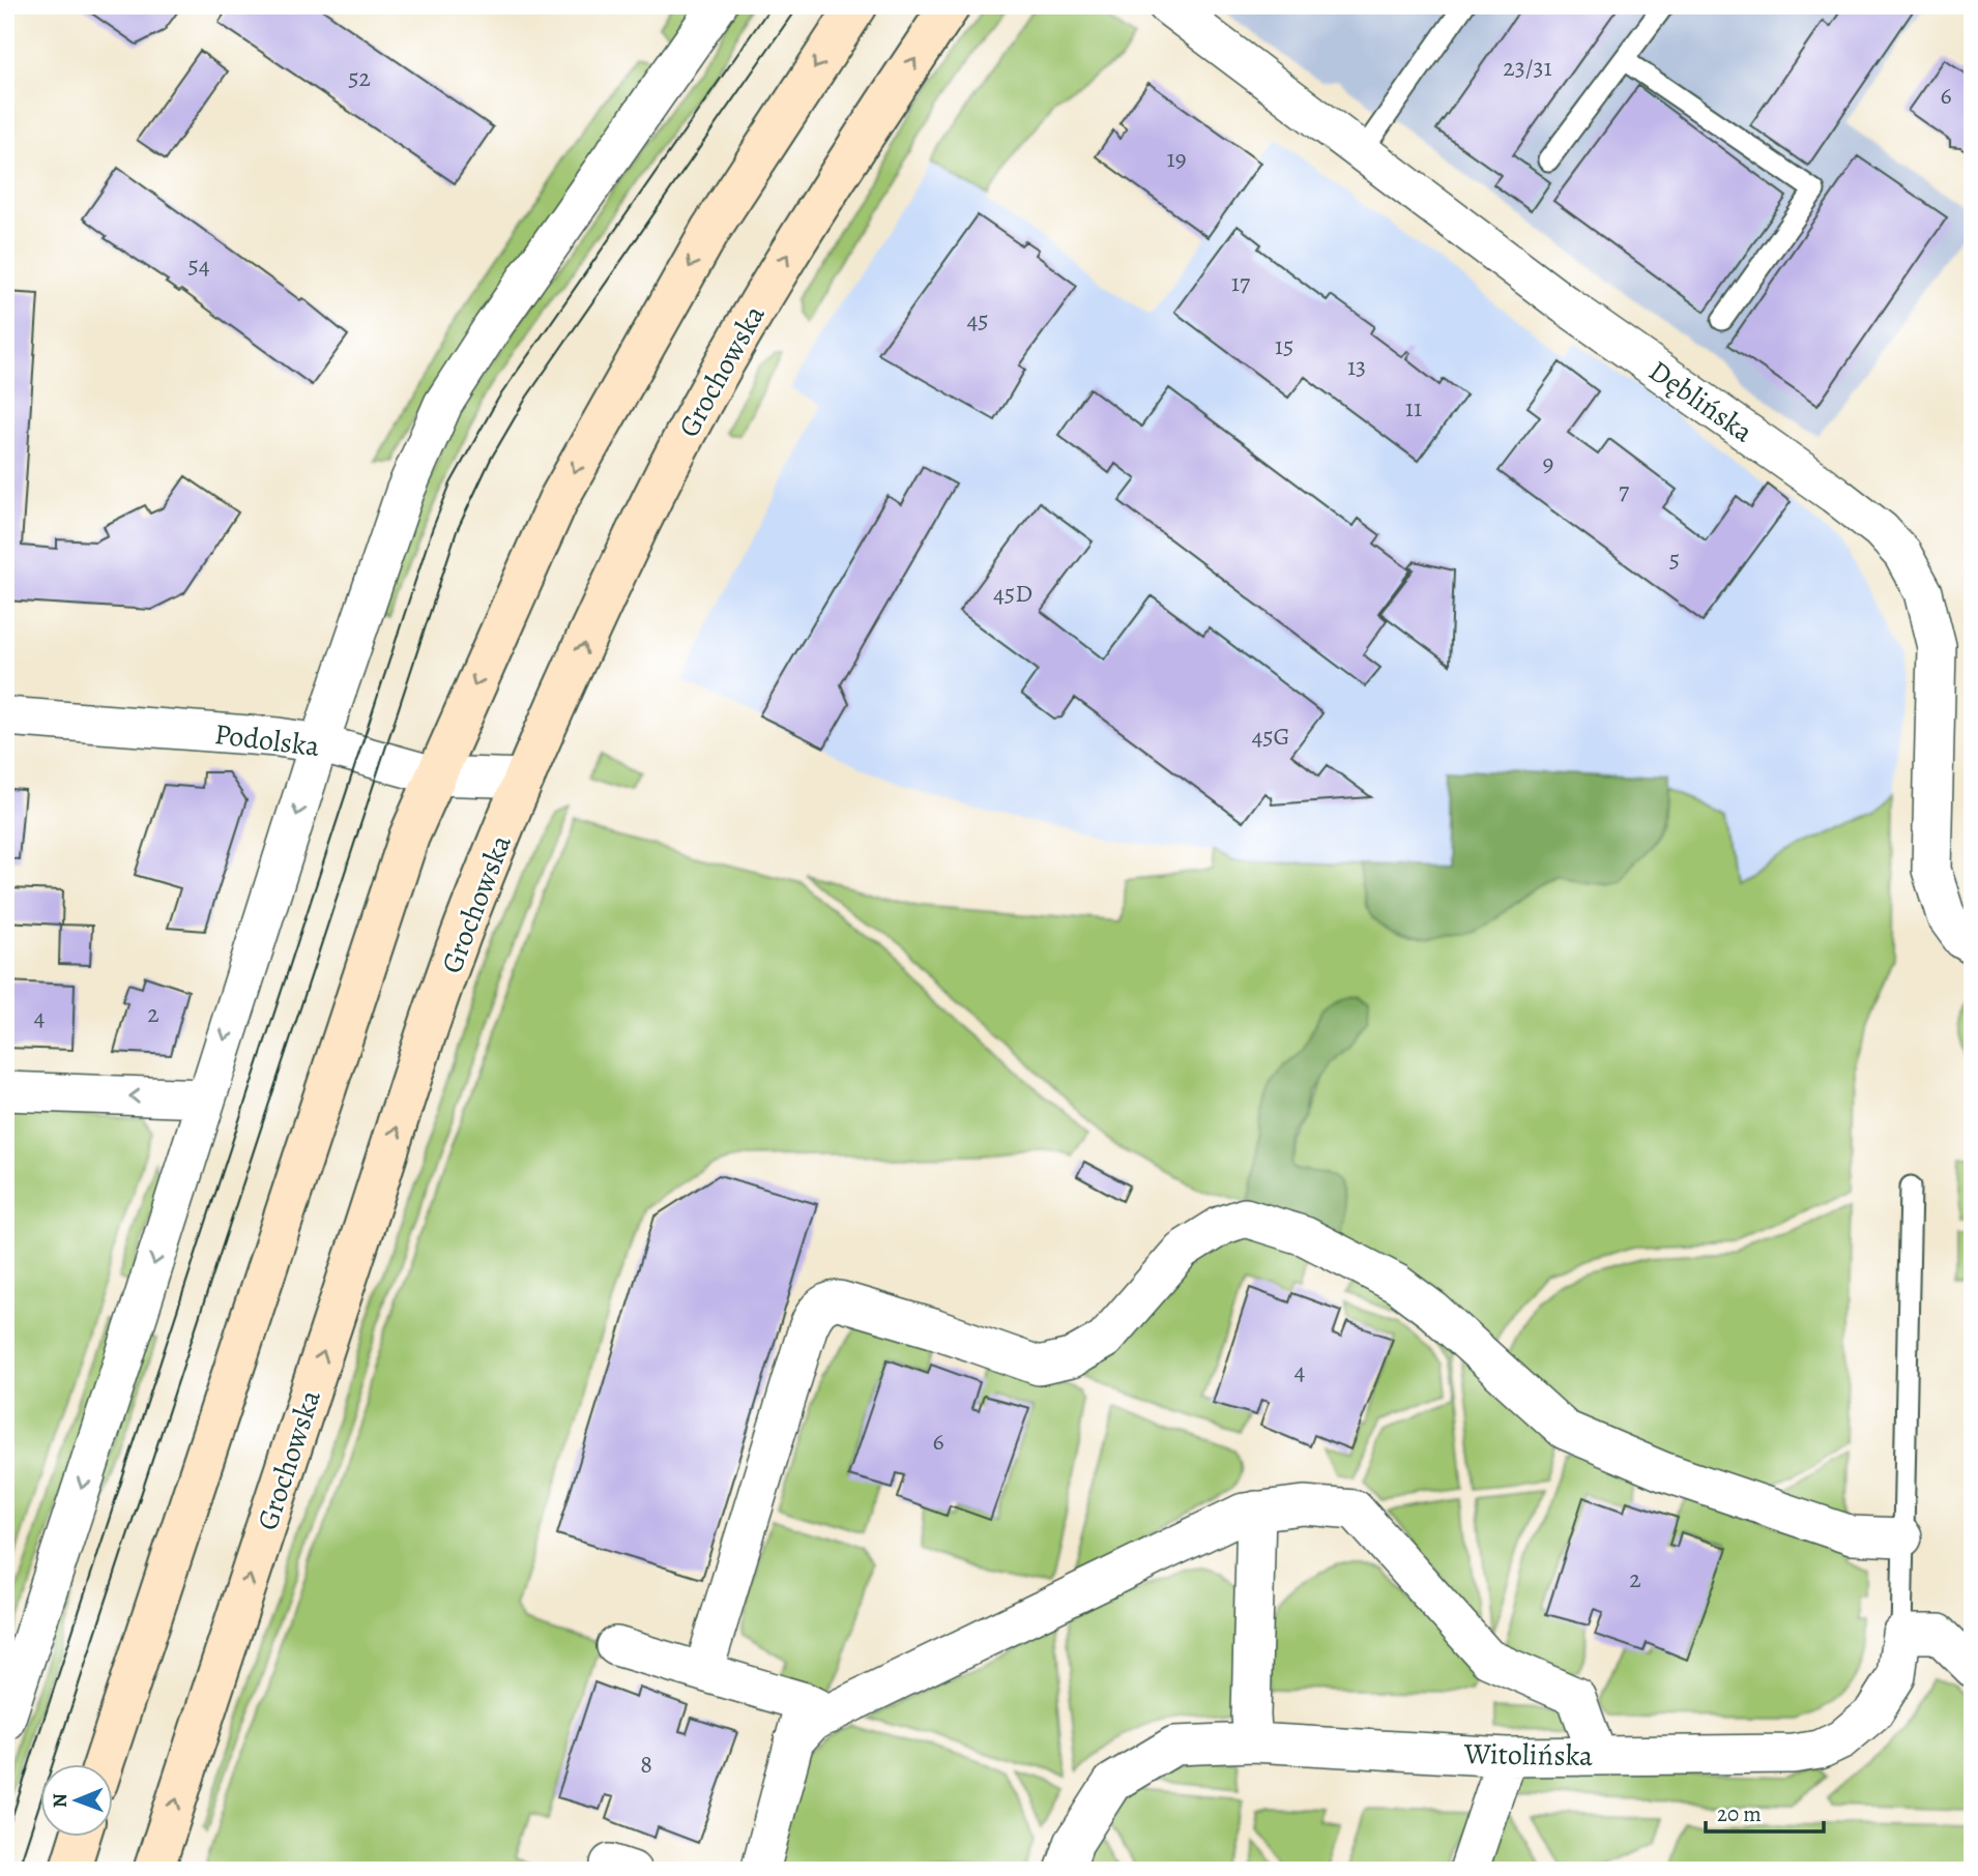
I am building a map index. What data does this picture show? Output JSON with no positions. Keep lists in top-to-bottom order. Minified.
{"streets":{"main road":["Grochowska"],"street":["Dęblińska","Podolska","Witolińska"]},"crossings":[["Grochowska","Podolska"]],"house_numbers":["23/31","52","6","19","54","17","45","15","13","11","9","7","5","45D","45G","2","4","4","6","2","8"],"scale_bar":"20 m","north":"left"}
